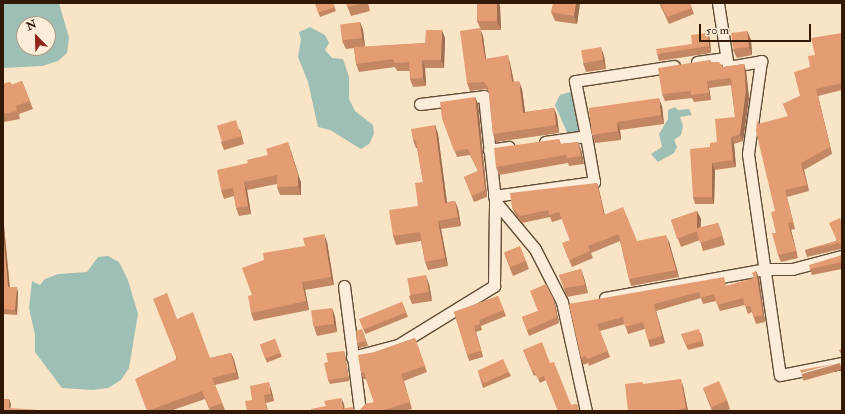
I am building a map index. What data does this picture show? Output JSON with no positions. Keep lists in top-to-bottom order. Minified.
{"scale_bar":"50 m","north":"top left"}
